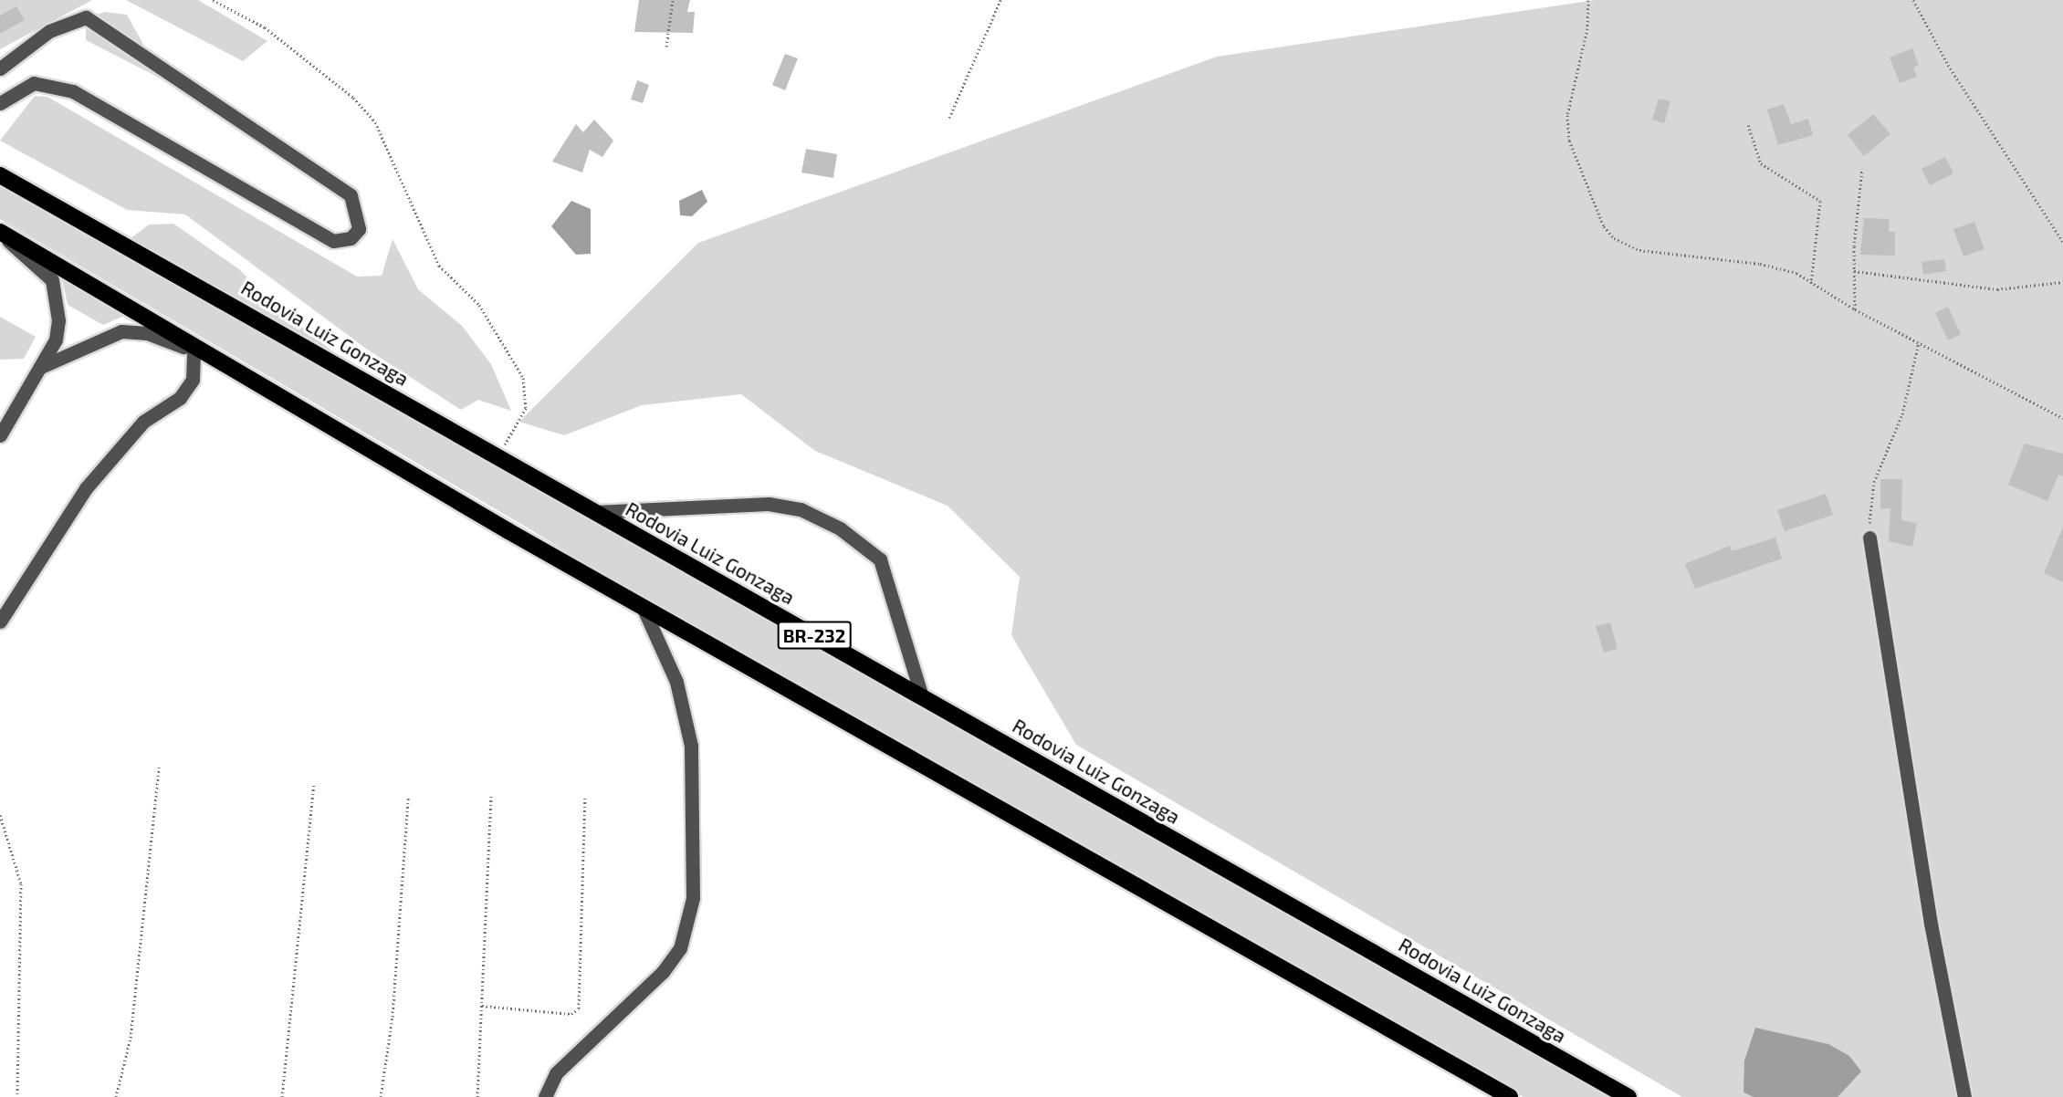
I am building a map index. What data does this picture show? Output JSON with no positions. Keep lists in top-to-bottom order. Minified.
{"streets":{"highway":["Rodovia Luiz Gonzaga","BR-232"]}}
